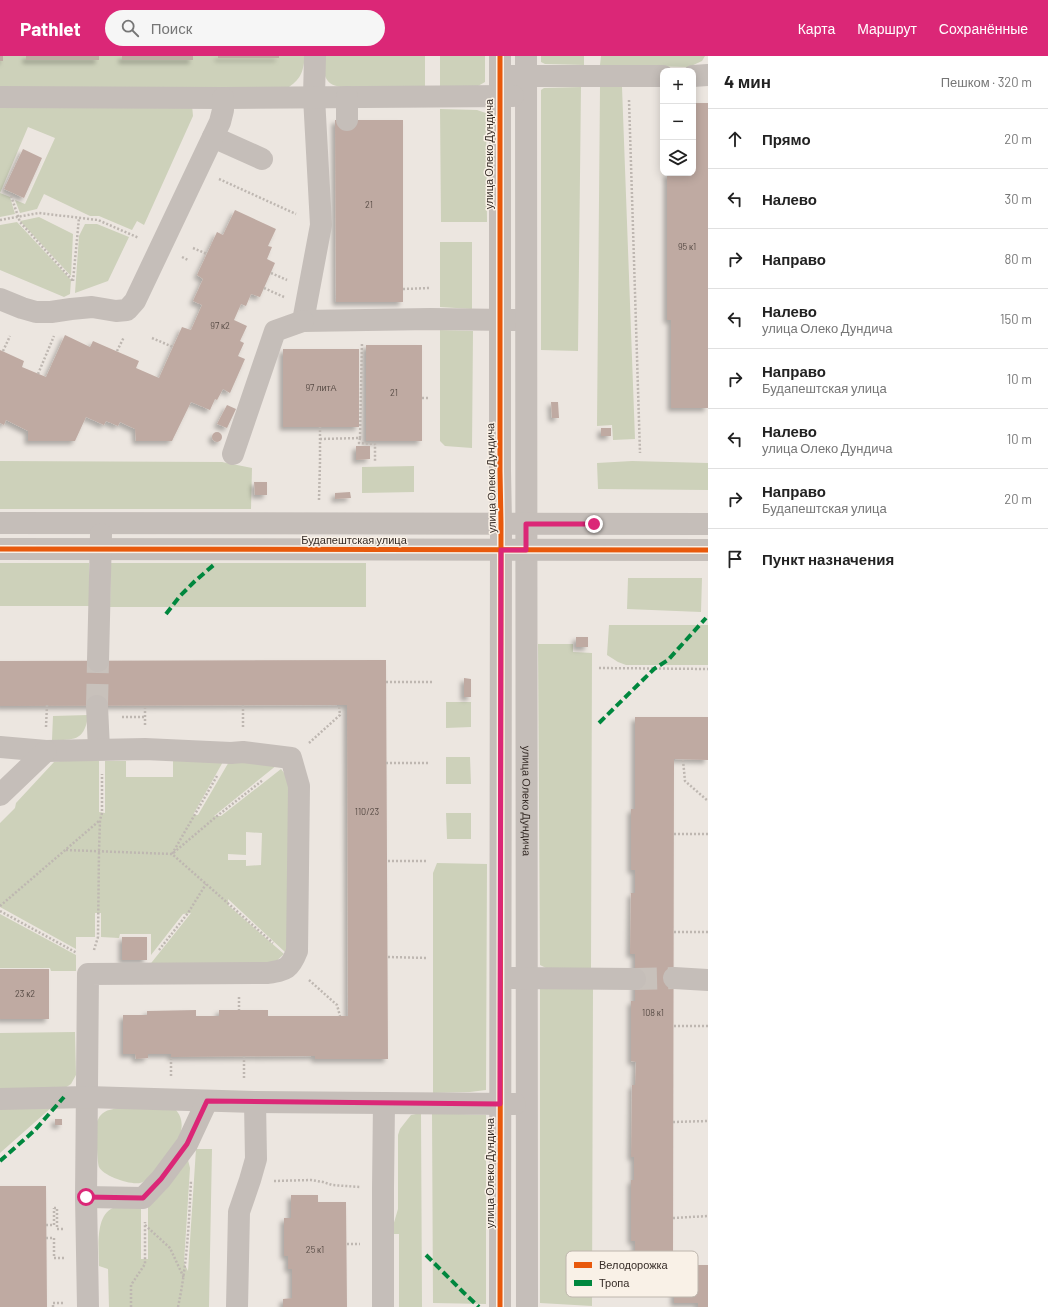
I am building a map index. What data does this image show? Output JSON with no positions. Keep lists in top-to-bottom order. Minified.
{"streets":{"street":["улица Олеко Дундича","Будапештская улица"]},"crossings":[["улица Олеко Дундича","Будапештская улица"]],"house_numbers":["21","95 к1","97 к2","97 литА","21","110/23","23 к2","108 к1","25 к1"],"legend":["Велодорожка","Тропа"],"page":{"header":"Pathlet","search":"Поиск","nav":["Карта","Маршрут","Сохранённые"],"heading":["4 мин","Пешком · 320 m"],"map_buttons":["+","−"],"list":[["Прямо","20 m"],["Налево","30 m"],["Направо","80 m"],["Налево","улица Олеко Дундича","150 m"],["Направо","Будапештская улица","10 m"],["Налево","улица Олеко Дундича","10 m"],["Направо","Будапештская улица","20 m"],"Пункт назначения"]}}
